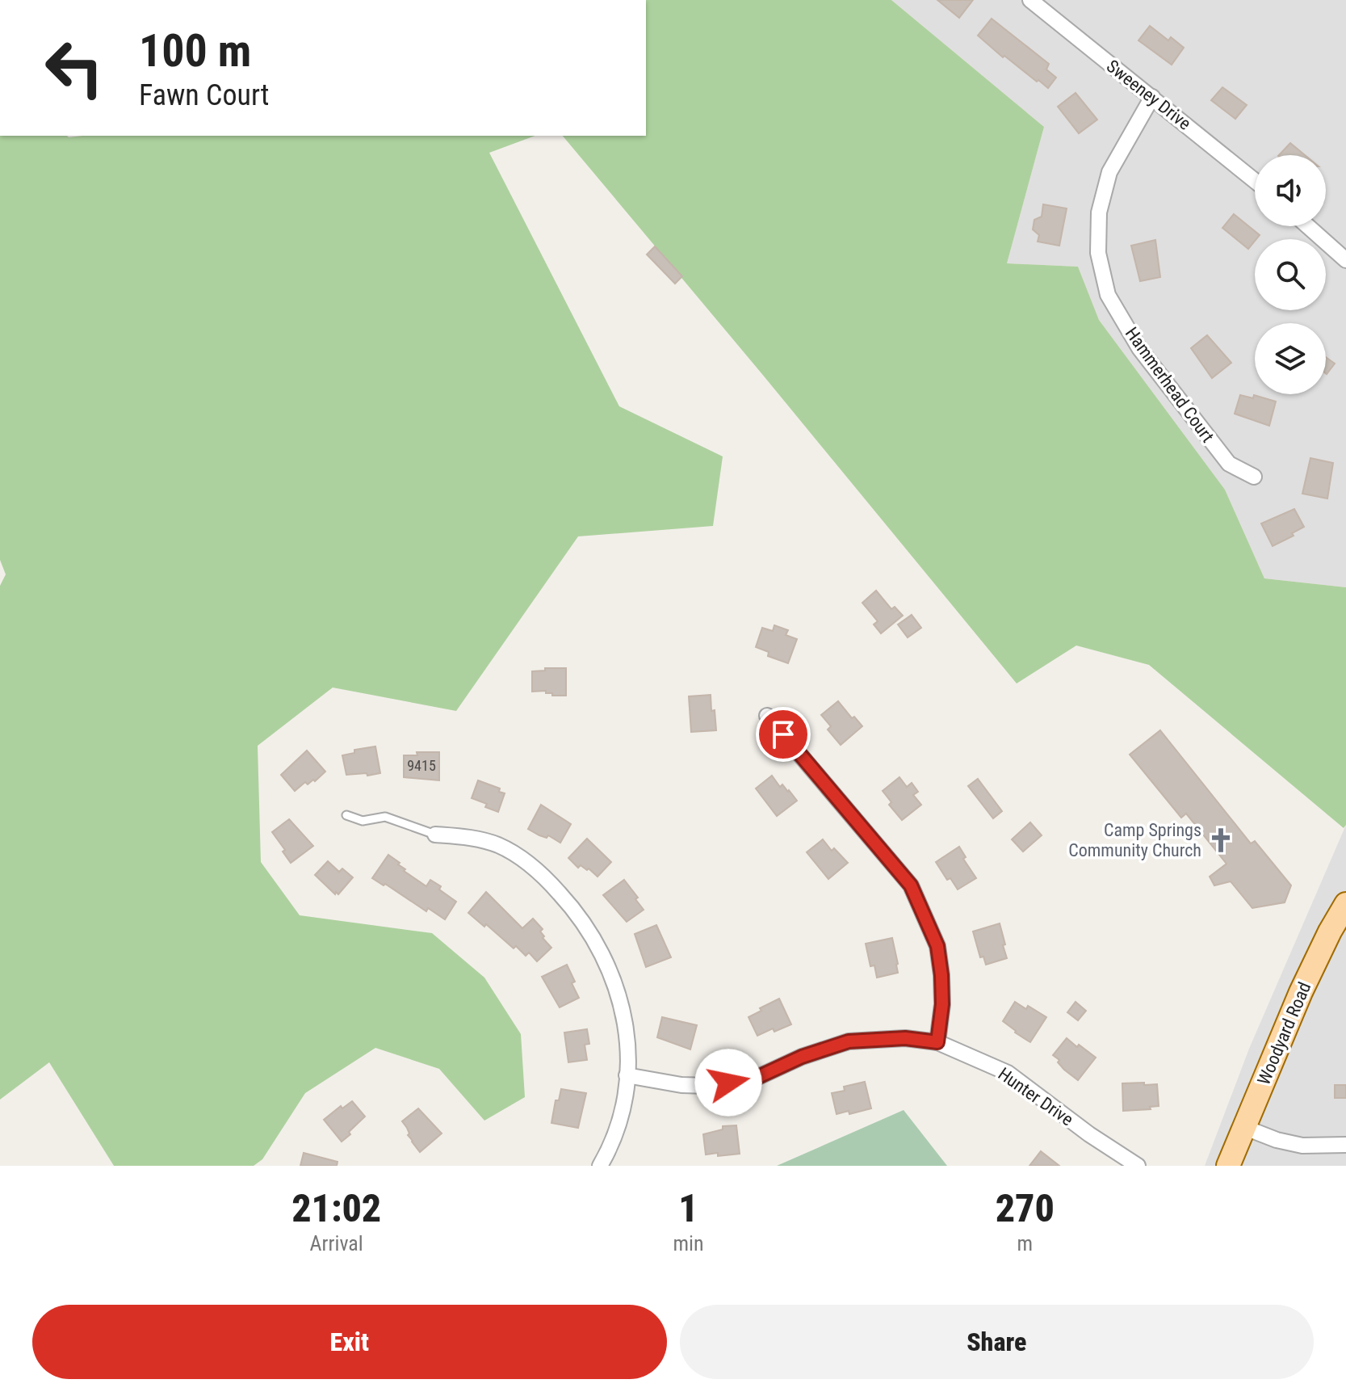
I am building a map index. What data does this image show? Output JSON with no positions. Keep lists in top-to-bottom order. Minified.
{"streets":{"main road":["Woodyard Road"],"street":["Sweeney Drive","Hammerhead Court","Hunter Drive"]},"crossings":[["Sweeney Drive","Hammerhead Court"]],"places":{"church":["Camp Springs Community Church"]},"house_numbers":["9415"],"page":{"turn":["100 m","Fawn Court"],"eta":["21:02","Arrival","1","min","270","m"],"buttons":["Exit","Share"]}}
